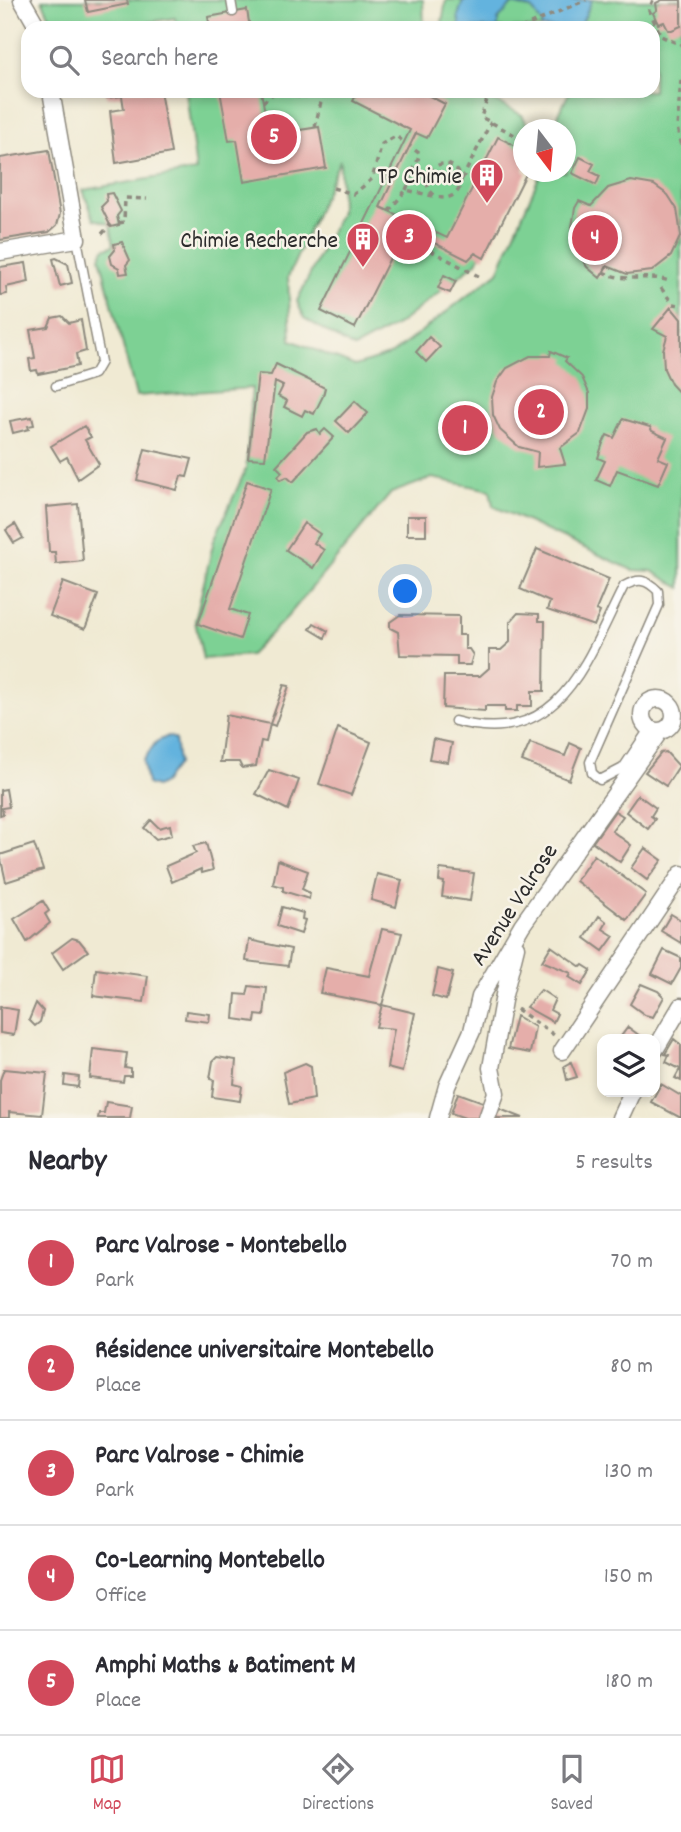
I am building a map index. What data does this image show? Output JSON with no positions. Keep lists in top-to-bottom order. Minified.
{"streets":{"street":["Avenue Valrose"]},"places":{"building":["TP Chimie","Chimie Recherche"]},"north":"bottom","page":{"search":"Search here","pins":["5","3","4","2","1"],"heading":["Nearby","5 results"],"list":[{"mark":"1","name":"Parc Valrose - Montebello","note":"Park","value":"70 m"},{"mark":"2","name":"Résidence universitaire Montebello","note":"Place","value":"80 m"},{"mark":"3","name":"Parc Valrose - Chimie","note":"Park","value":"130 m"},{"mark":"4","name":"Co-Learning Montebello","note":"Office","value":"150 m"},{"mark":"5","name":"Amphi Maths & Batiment M","note":"Place","value":"180 m"}],"nav":["Map","Directions","Saved"]}}
